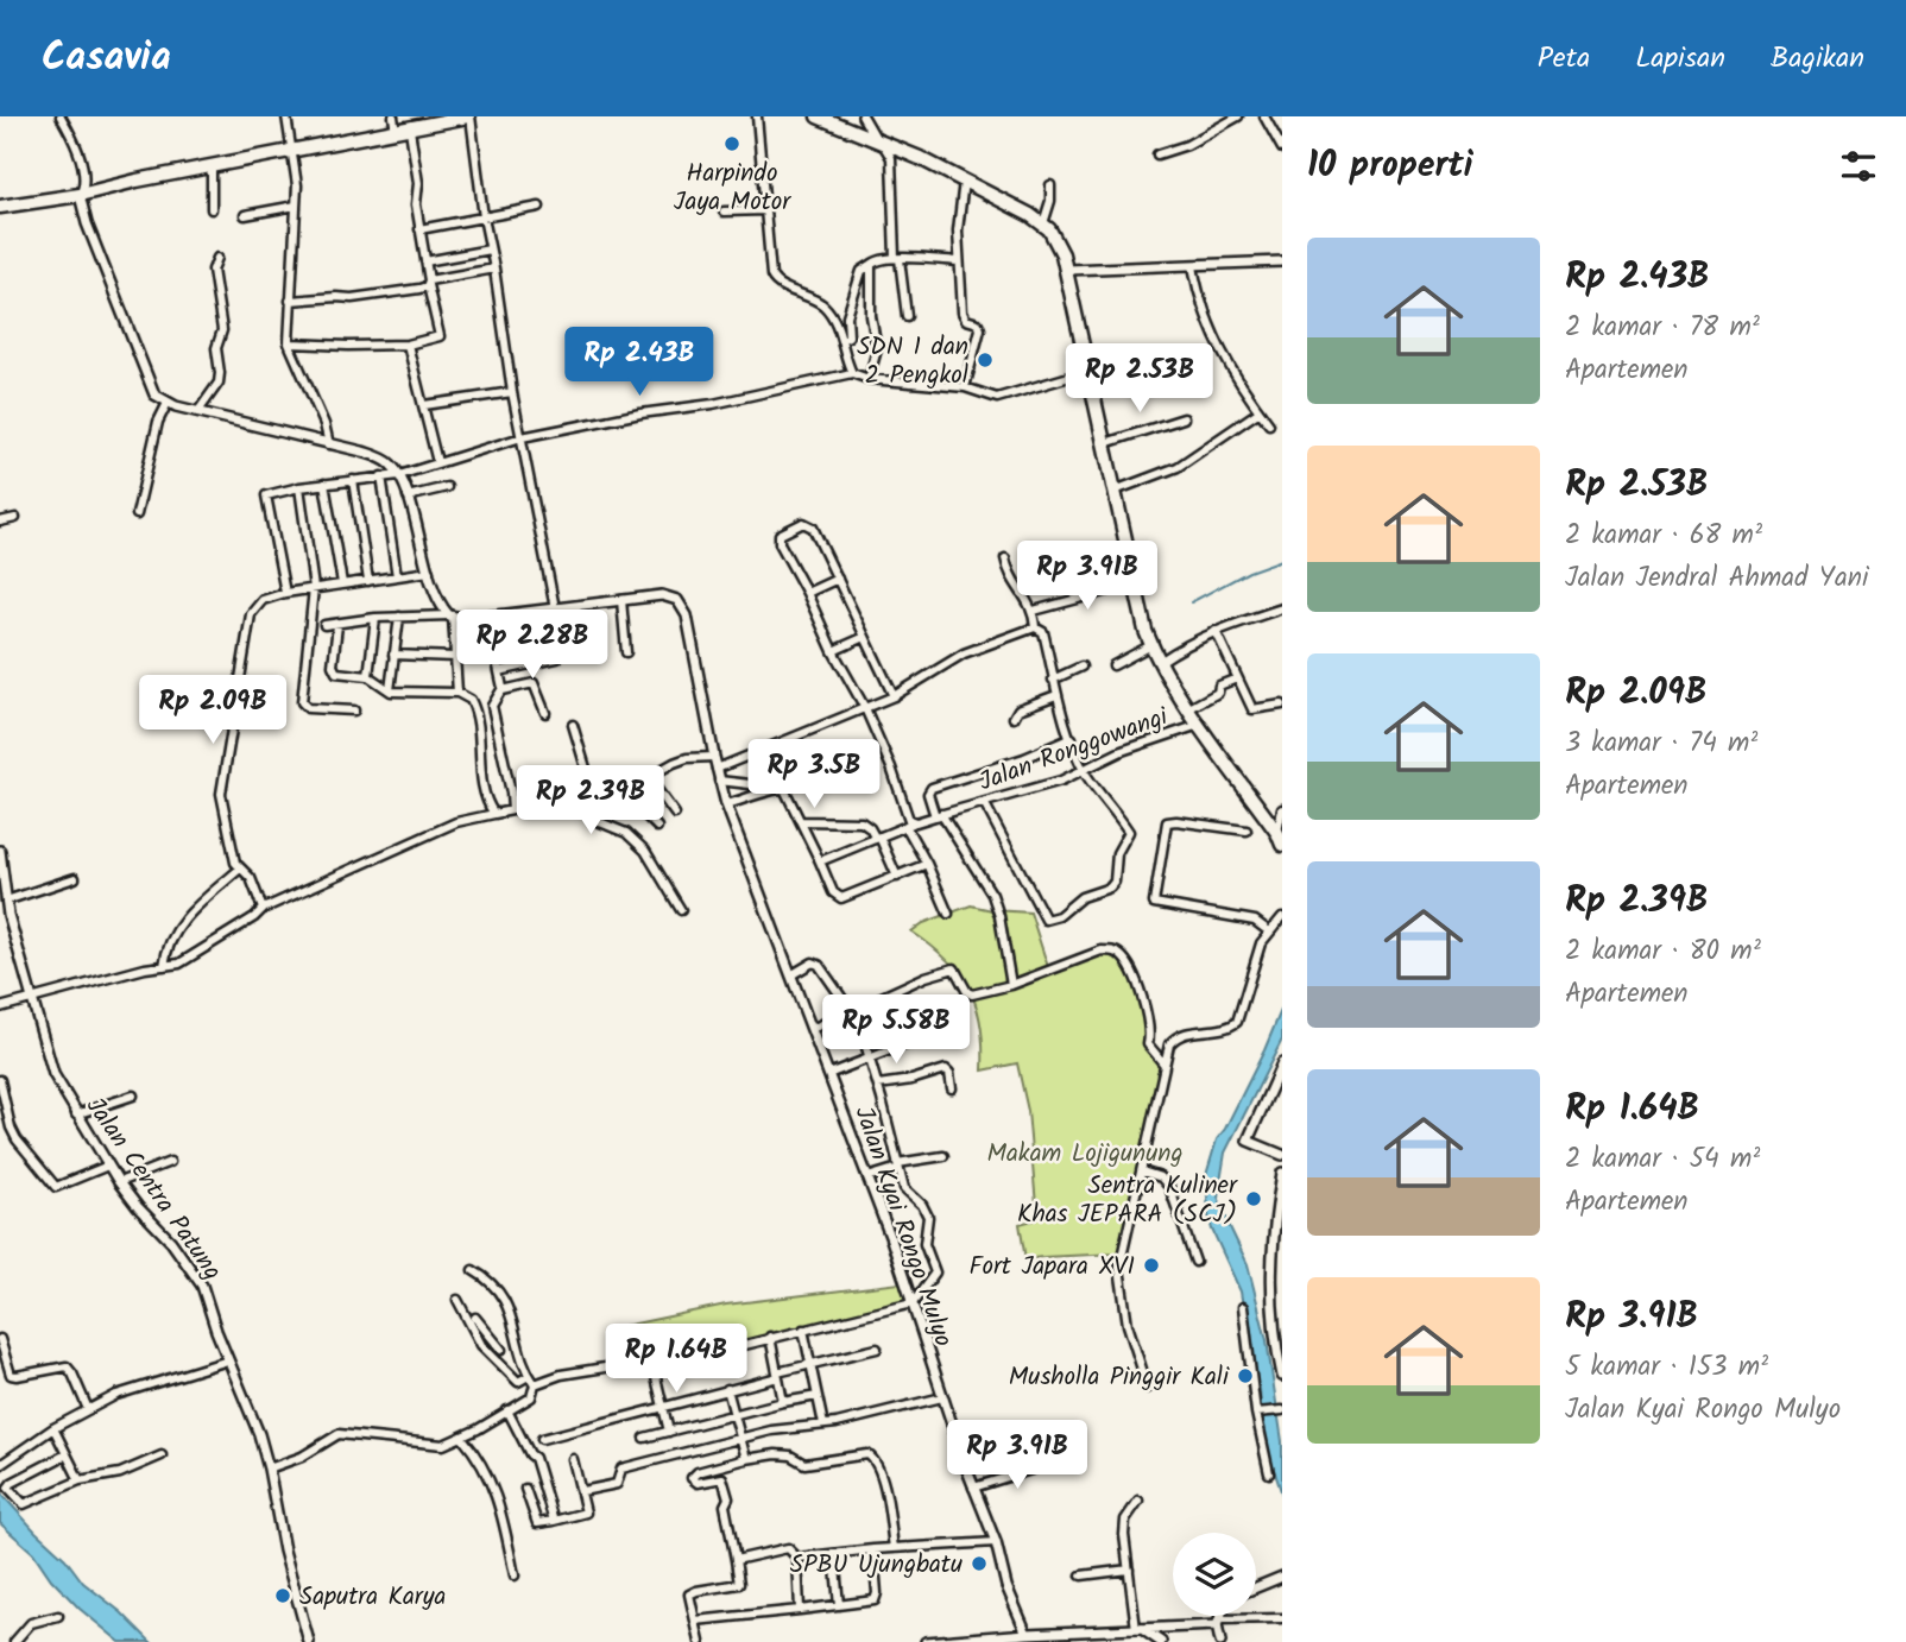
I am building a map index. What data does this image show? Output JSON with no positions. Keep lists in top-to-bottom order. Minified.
{"streets":{"street":["Jalan Ronggowangi","Jalan Centra Patung","Jalan Kyai Rongo Mulyo"]},"parks":["Makam Lojigunung"],"places":["Harpindo Jaya Motor","SDN 1 dan 2 Pengkol","Sentra Kuliner Khas JEPARA (SCJ)","Fort Japara XVI","Musholla Pinggir Kali","SPBU Ujungbatu","Saputra Karya"],"page":{"header":"Casavia","nav":["Peta","Lapisan","Bagikan"],"heading":"10 properti","list":[{"name":"Rp 2.43B","note":"2 kamar · 78 m² · Apartemen"},{"name":"Rp 2.53B","note":"2 kamar · 68 m² · Jalan Jendral Ahmad Yani"},{"name":"Rp 2.09B","note":"3 kamar · 74 m² · Apartemen"},{"name":"Rp 2.39B","note":"2 kamar · 80 m² · Apartemen"},{"name":"Rp 1.64B","note":"2 kamar · 54 m² · Apartemen"},{"name":"Rp 3.91B","note":"5 kamar · 153 m² · Jalan Kyai Rongo Mulyo"}],"price":["Rp 2.43B","Rp 2.53B","Rp 3.91B","Rp 2.28B","Rp 2.09B","Rp 3.5B","Rp 2.39B","Rp 5.58B","Rp 1.64B","Rp 3.91B"]}}
